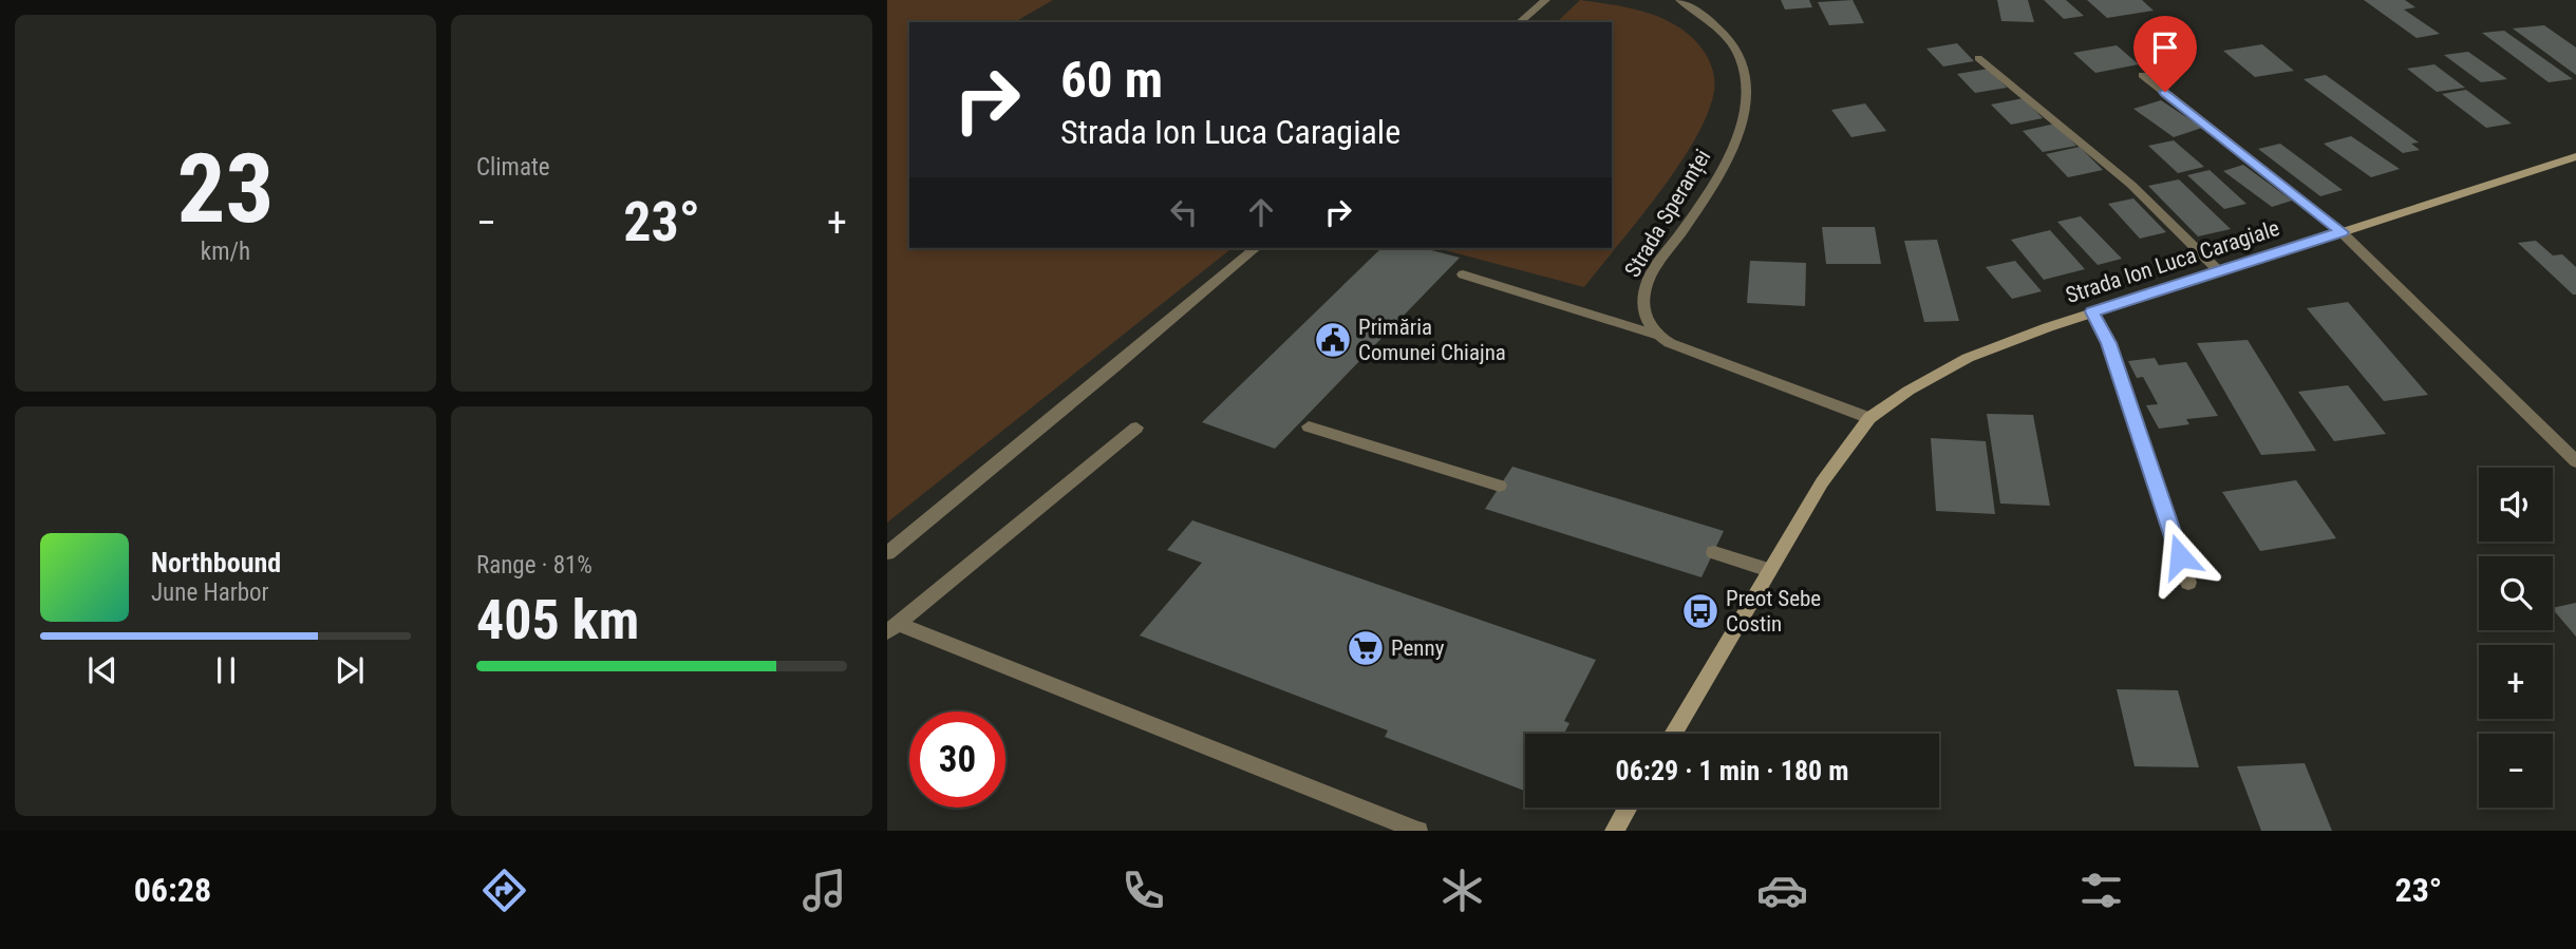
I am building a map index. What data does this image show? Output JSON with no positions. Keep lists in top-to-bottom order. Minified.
{"streets":{"main road":["Strada Ion Luca Caragiale"],"street":["Strada Speranței"]},"places":{"public building":["Primăria Comunei Chiajna"],"bus stop":["Preot Sebe Costin"],"supermarket":["Penny"]},"page":{"tile":[["23","km/h"],"Climate",["Range · 81%","405 km"]],"turn":["60 m","Strada Ion Luca Caragiale"],"heat":["−","23°","+"],"map_buttons":["+","−"],"song":["Northbound","June Harbor"],"limit":"30","trip":"06:29 · 1 min · 180 m","tabs":["06:28","23°"]}}
